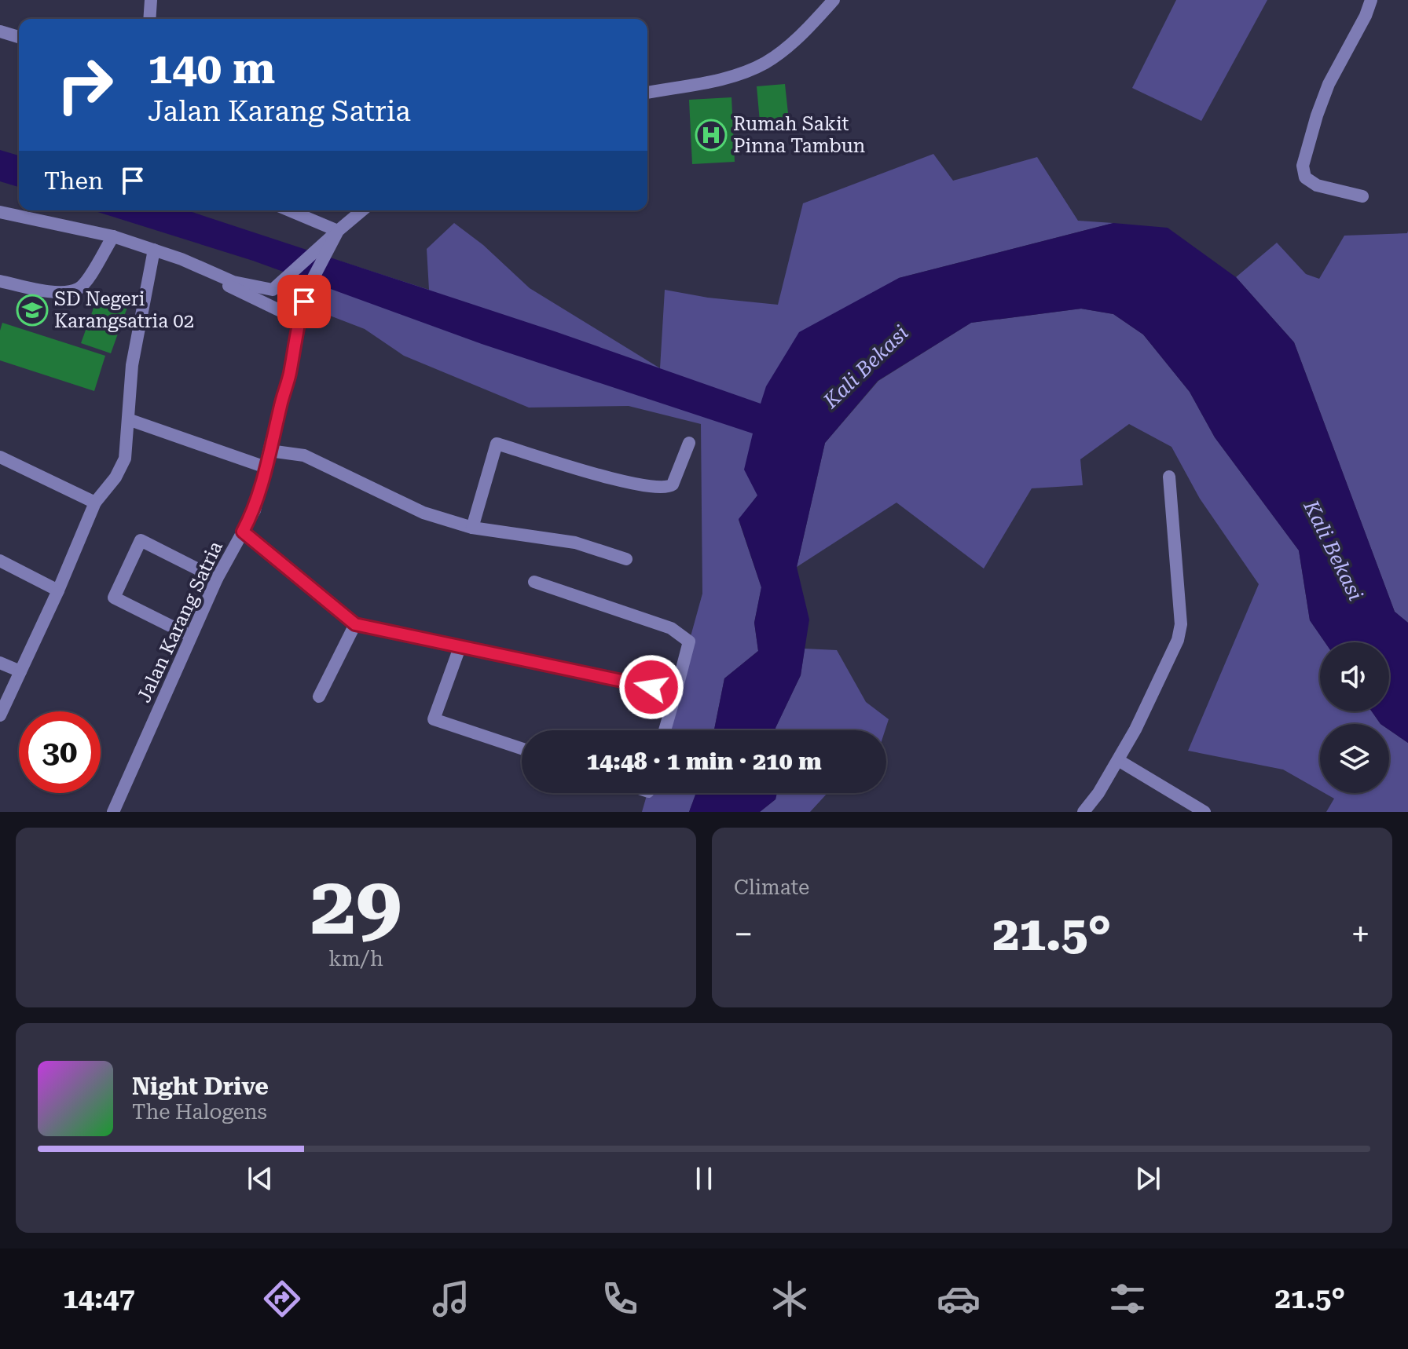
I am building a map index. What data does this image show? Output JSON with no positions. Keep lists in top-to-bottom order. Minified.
{"streets":{"street":["Jalan Karang Satria"]},"water":["Kali Bekasi"],"places":{"hospital":["Rumah Sakit Pinna Tambun"],"school or university":["SD Negeri Karangsatria 02"]},"page":{"turn":["140 m","Jalan Karang Satria"],"then":"Then","limit":"30","trip":"14:48 · 1 min · 210 m","tile":[["29","km/h"],"Climate"],"heat":["−","21.5°","+"],"song":["Night Drive","The Halogens"],"tabs":["14:47","21.5°"]}}
